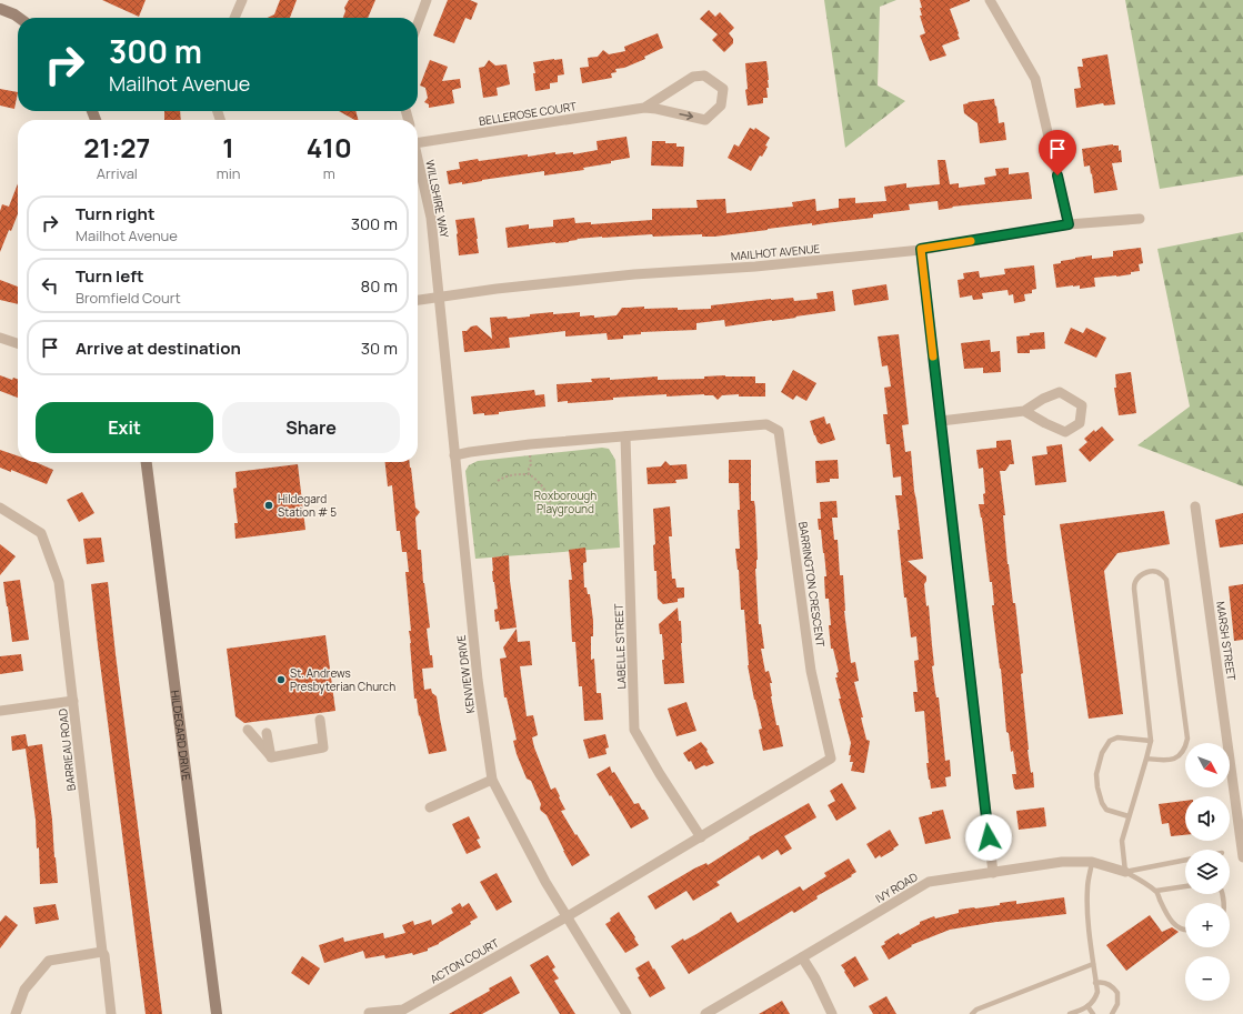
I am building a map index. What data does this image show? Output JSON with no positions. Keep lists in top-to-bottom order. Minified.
{"streets":{"street":["BELLEROSE COURT","WILLSHIRE WAY","MAILHOT AVENUE","BARRINGTON CRESCENT","MARSH STREET","LABELLE STREET","KENVIEW DRIVE","HILDEGARD DRIVE","BARRIEAU ROAD","IVY ROAD","ACTON COURT"]},"crossings":[["WILLSHIRE WAY","MAILHOT AVENUE"],["WILLSHIRE WAY","KENVIEW DRIVE"],["MAILHOT AVENUE","KENVIEW DRIVE"],["BARRINGTON CRESCENT","LABELLE STREET"],["BARRINGTON CRESCENT","KENVIEW DRIVE"],["BARRINGTON CRESCENT","ACTON COURT"],["KENVIEW DRIVE","ACTON COURT"]],"parks":["Roxborough Playground"],"places":["Hildegard Station # 5","St. Andrews Presbyterian Church"],"north":"bottom right","page":{"turn":["300 m","Mailhot Avenue"],"eta":["21:27","Arrival","1","min","410","m"],"list":[{"name":"Turn right","note":"Mailhot Avenue","value":"300 m"},{"name":"Turn left","note":"Bromfield Court","value":"80 m"},{"name":"Arrive at destination","value":"30 m"}],"buttons":["Exit","Share"],"map_buttons":["+","−"]}}
